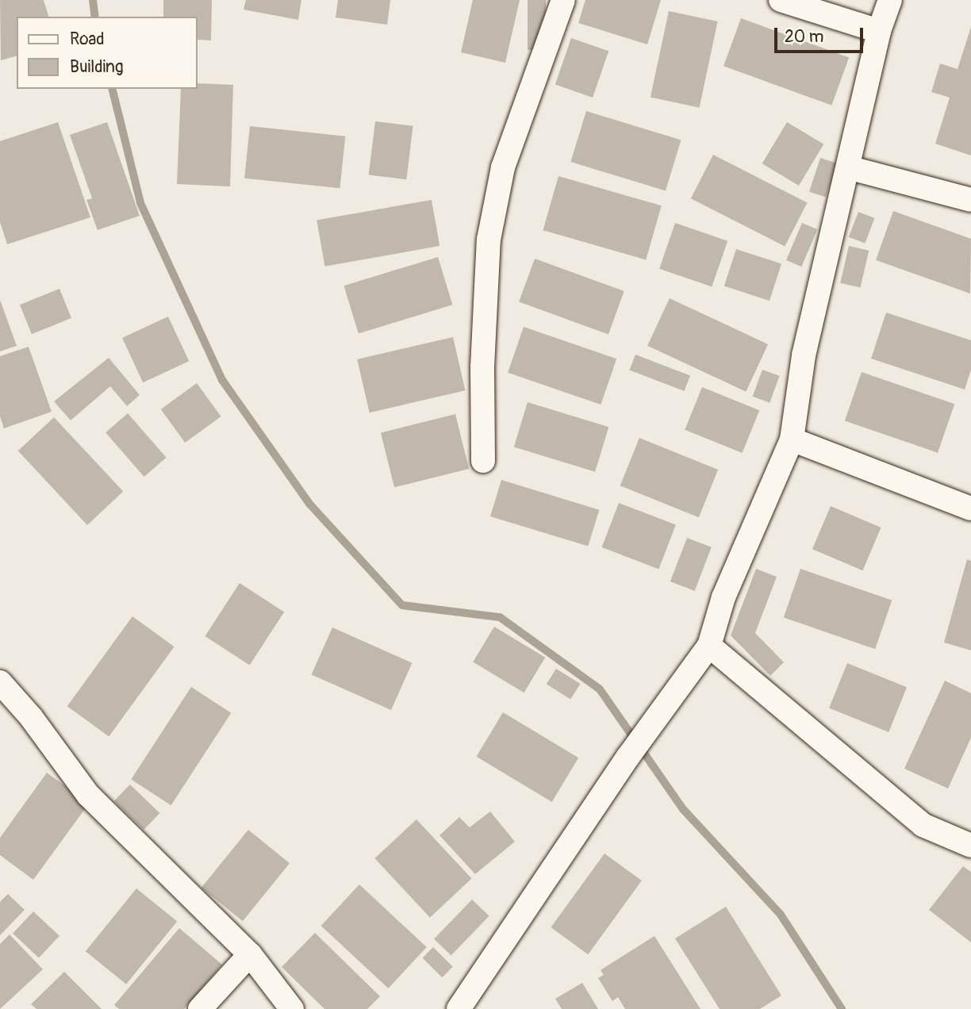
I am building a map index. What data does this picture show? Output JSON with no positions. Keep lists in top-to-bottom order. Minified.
{"legend":["Road","Building"],"scale_bar":"20 m"}
